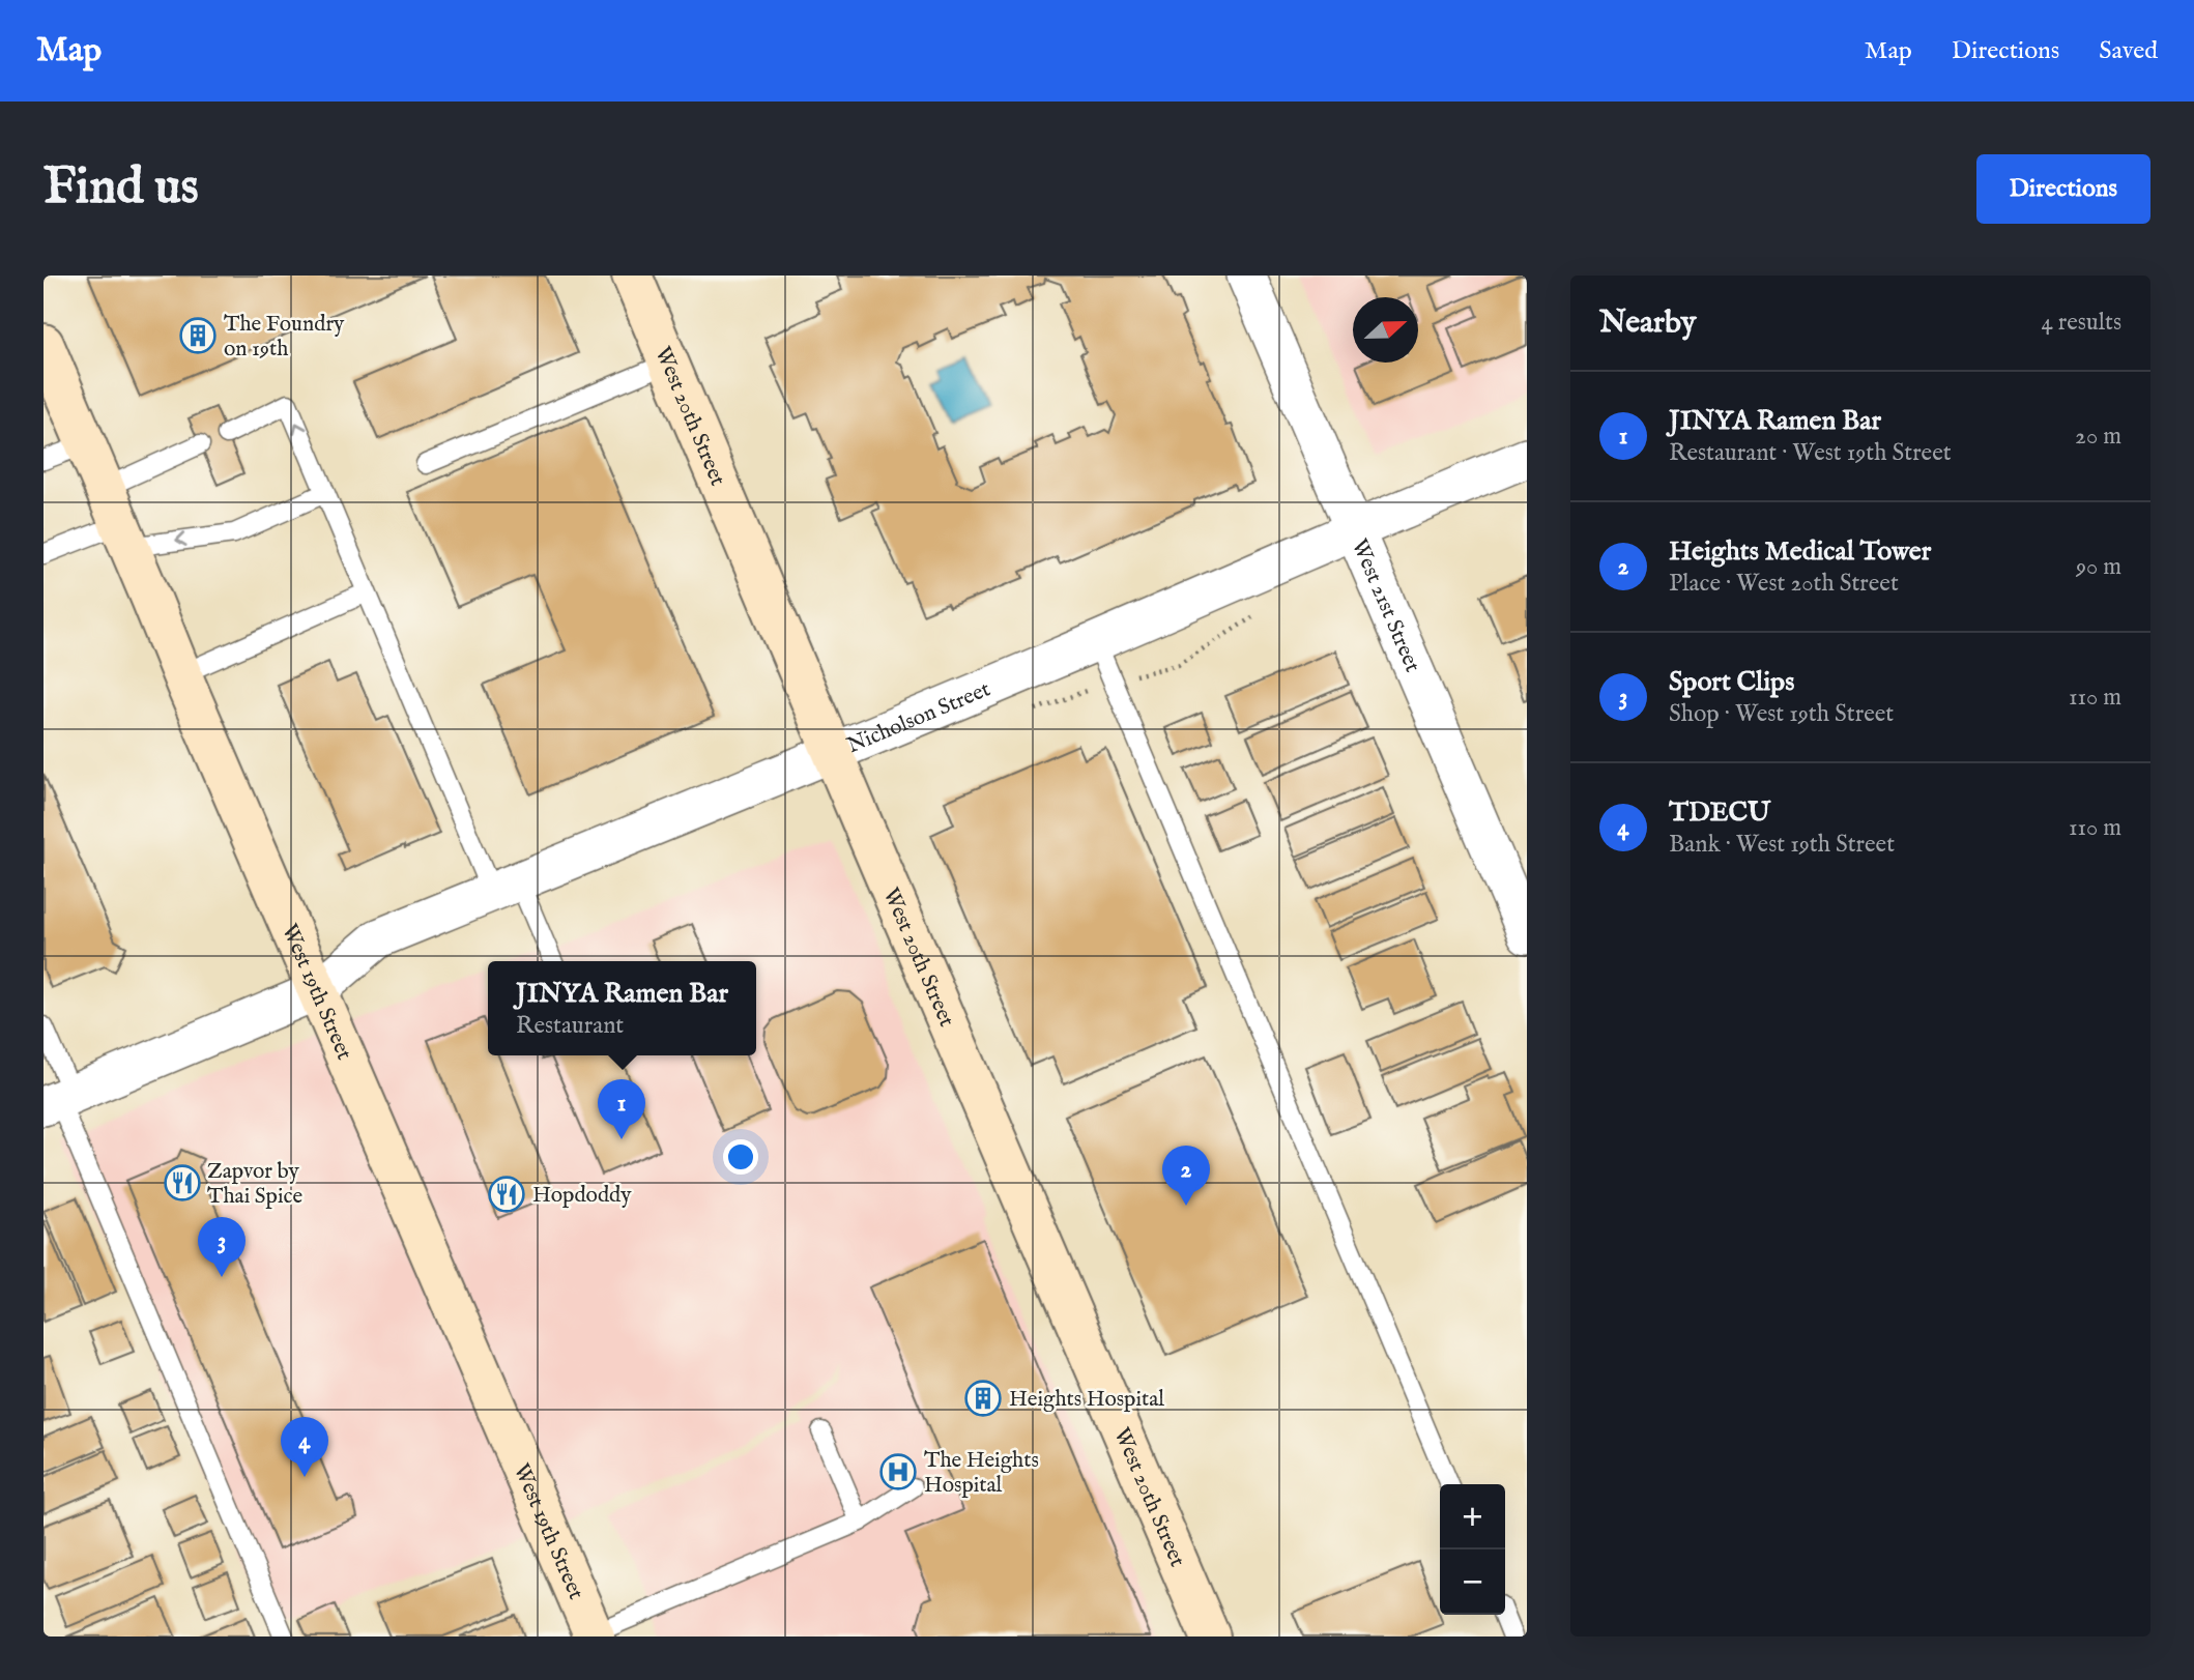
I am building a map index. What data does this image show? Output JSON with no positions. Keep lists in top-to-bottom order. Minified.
{"streets":{"main road":["West 20th Street","West 19th Street"],"street":["West 21st Street","Nicholson Street"]},"crossings":[["West 20th Street","Nicholson Street"],["West 21st Street","Nicholson Street"],["Nicholson Street","West 19th Street"]],"places":{"building":["The Foundry on 19th","Heights Hospital"],"restaurant":["Zapvor by Thai Spice","Hopdoddy"],"hospital":["The Heights Hospital"]},"north":"right","page":{"header":"Map","nav":["Map","Directions","Saved"],"buttons":"Directions","title":"Find us","heading":["Nearby","4 results"],"list":[{"mark":"1","name":"JINYA Ramen Bar","note":"Restaurant · West 19th Street","value":"20 m"},{"mark":"2","name":"Heights Medical Tower","note":"Place · West 20th Street","value":"90 m"},{"mark":"3","name":"Sport Clips","note":"Shop · West 19th Street","value":"110 m"},{"mark":"4","name":"TDECU","note":"Bank · West 19th Street","value":"110 m"}],"popup":["JINYA Ramen Bar","Restaurant"],"pins":["1","2","3","4"],"map_buttons":["+","−"]}}
